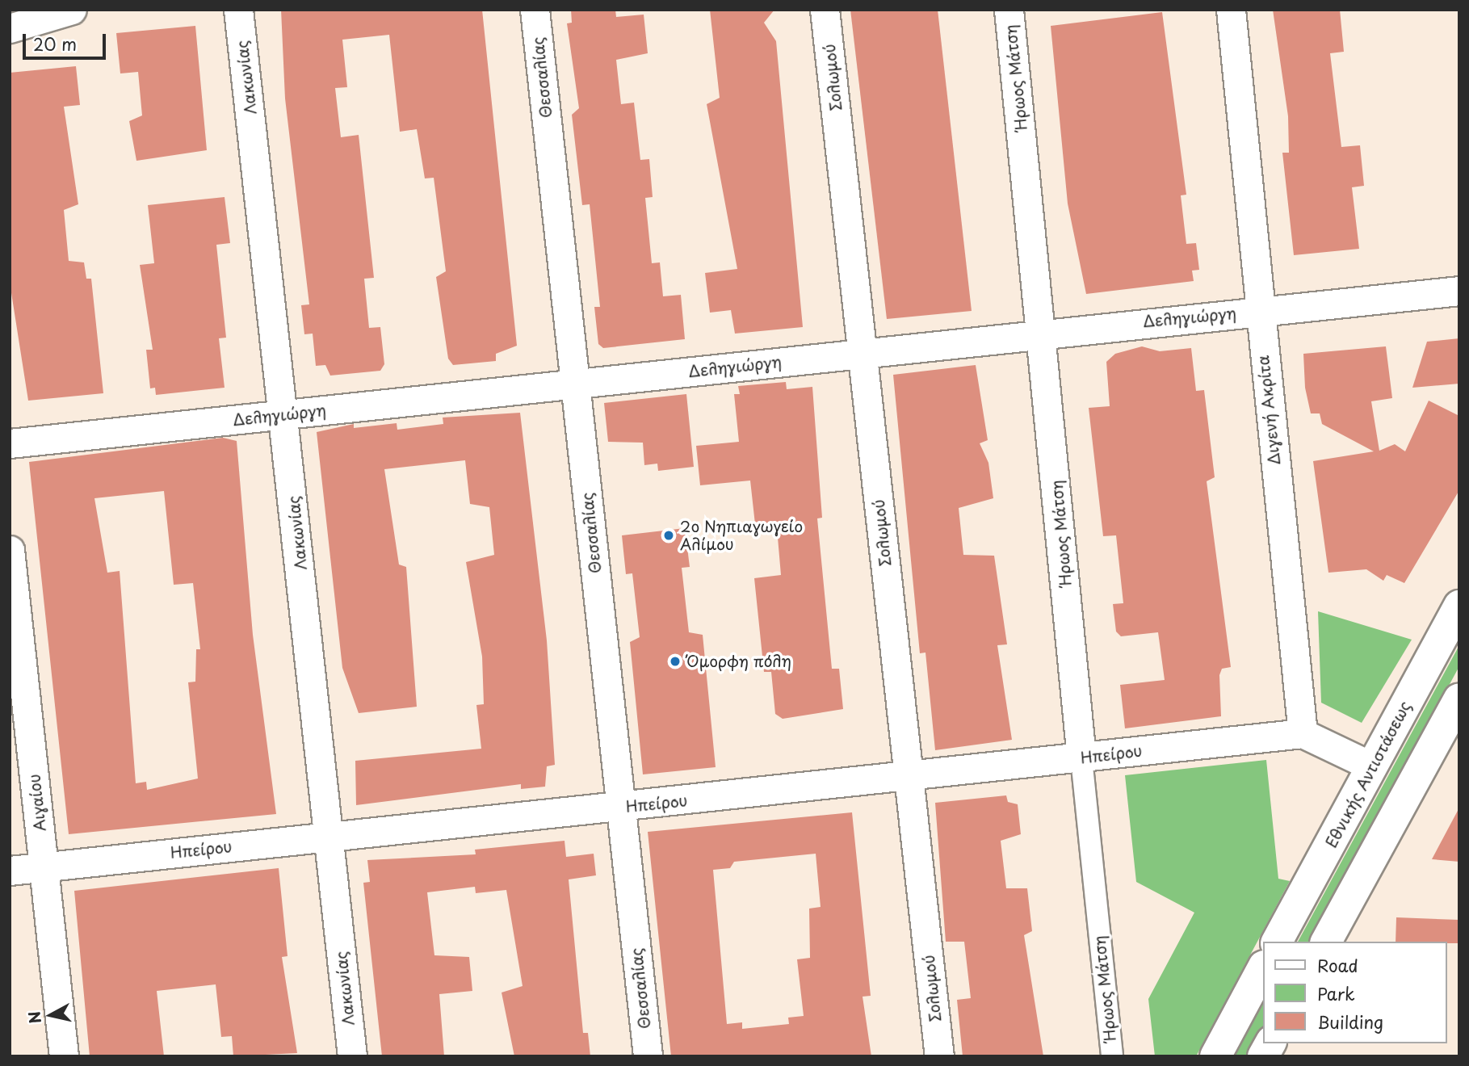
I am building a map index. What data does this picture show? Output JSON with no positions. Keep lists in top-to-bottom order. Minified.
{"streets":{"street":["Λακωνίας","Θεσσαλίας","Σολωμού","Ήρωος Μάτση","Δεληγιώργη","Διγενή Ακρίτα","Ηπείρου","Εθνικής Αντιστάσεως","Αιγαίου"]},"crossings":[["Λακωνίας","Δεληγιώργη"],["Λακωνίας","Ηπείρου"],["Θεσσαλίας","Δεληγιώργη"],["Θεσσαλίας","Ηπείρου"],["Σολωμού","Δεληγιώργη"],["Σολωμού","Ηπείρου"],["Ήρωος Μάτση","Δεληγιώργη"],["Ήρωος Μάτση","Ηπείρου"],["Δεληγιώργη","Διγενή Ακρίτα"],["Διγενή Ακρίτα","Ηπείρου"],["Ηπείρου","Αιγαίου"]],"places":["2ο Νηπιαγωγείο Αλίμου","Όμορφη πόλη"],"legend":["Road","Park","Building"],"scale_bar":"20 m","north":"left"}
